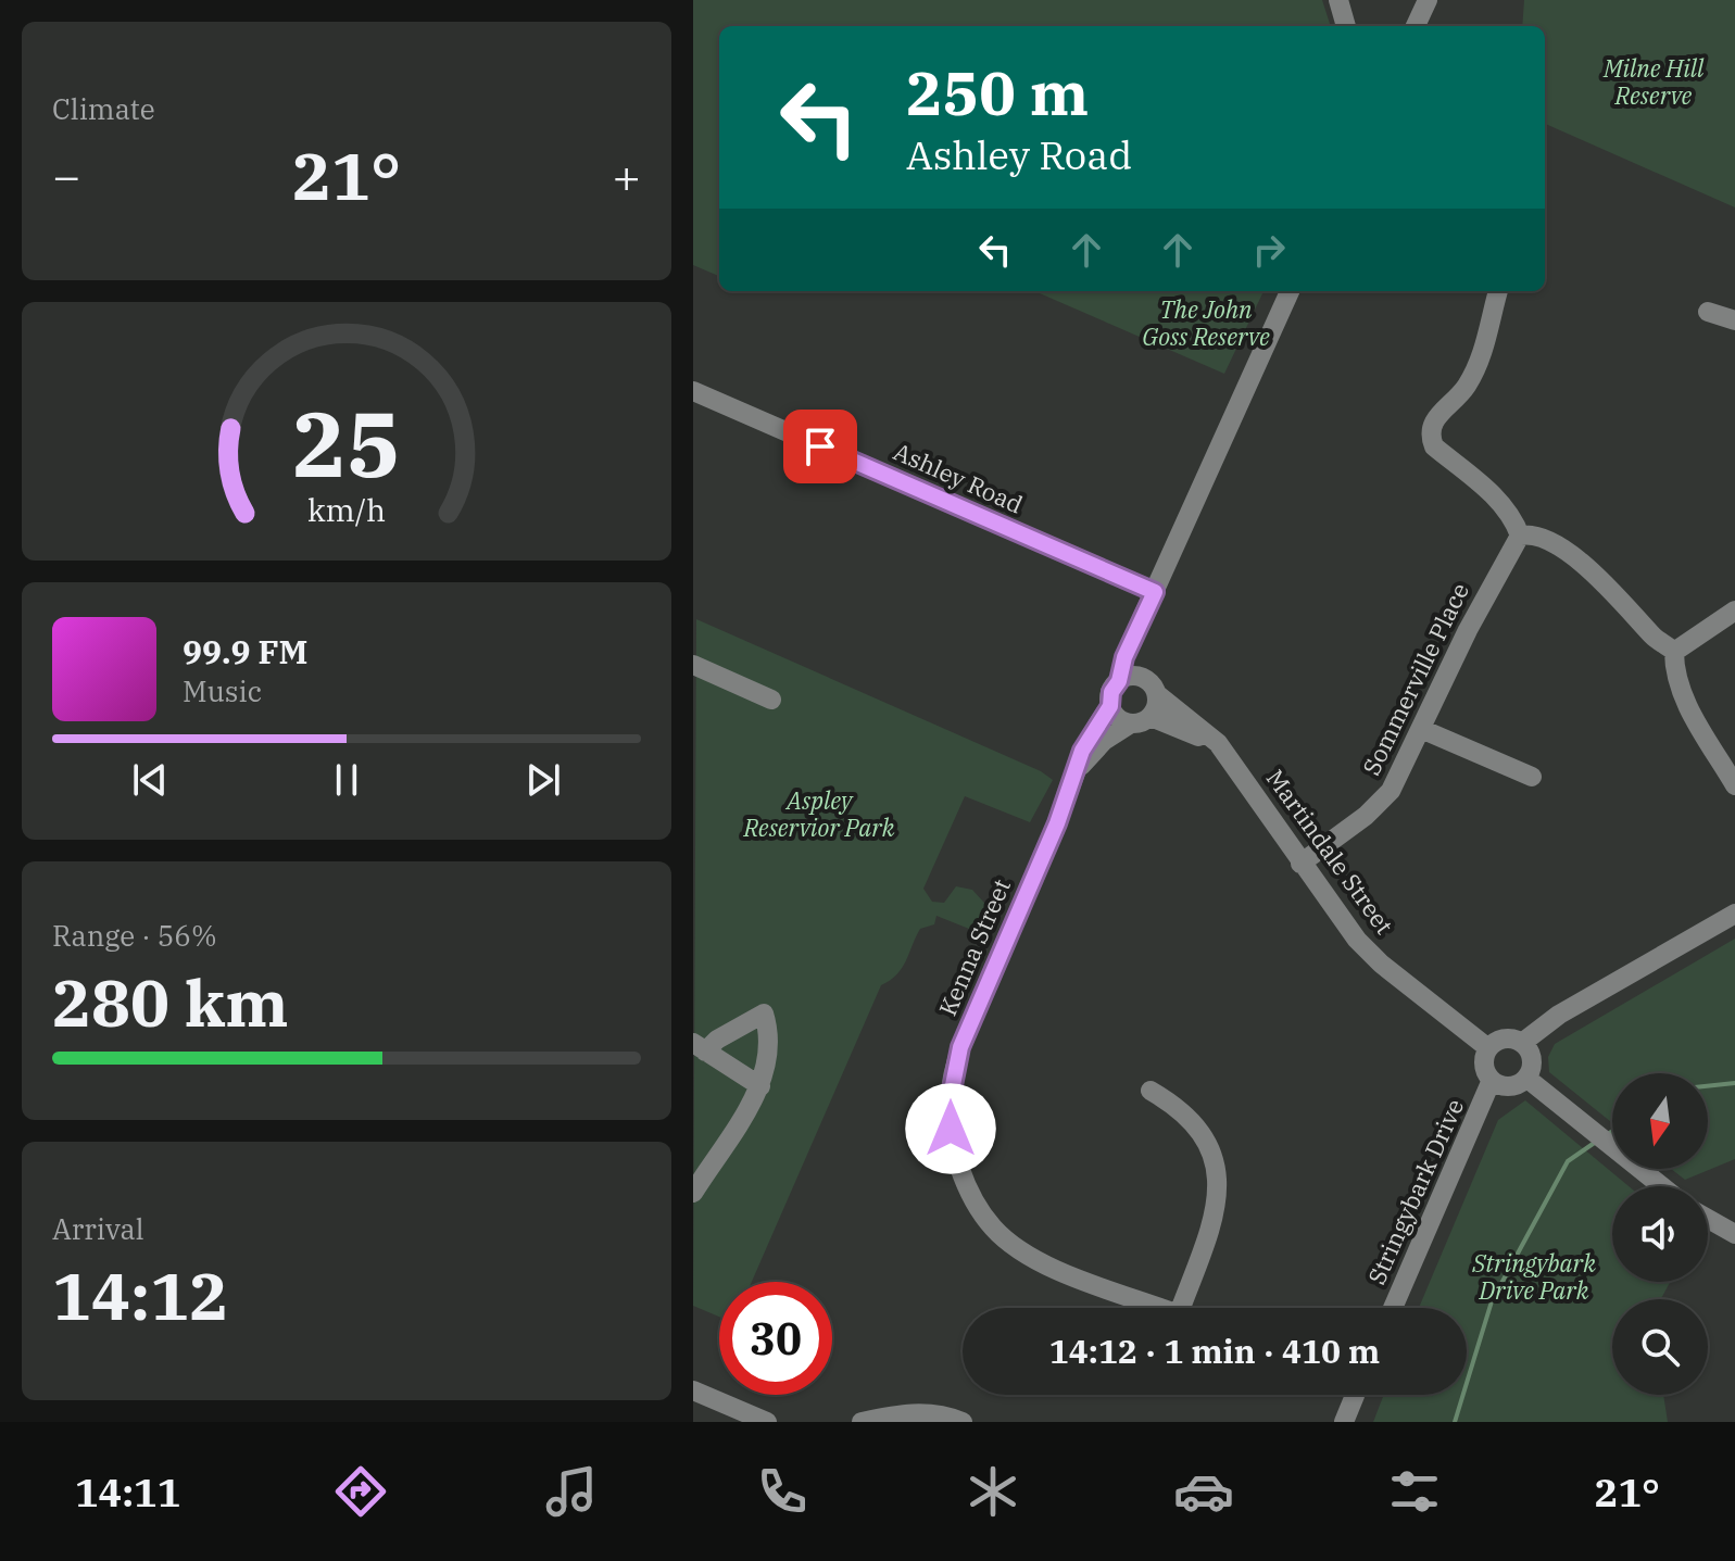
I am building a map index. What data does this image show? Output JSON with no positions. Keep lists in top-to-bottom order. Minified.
{"streets":{"street":["Ashley Road","Sommerville Place","Martindale Street","Kenna Street","Stringybark Drive"]},"crossings":[["Ashley Road","Kenna Street"],["Sommerville Place","Martindale Street"],["Martindale Street","Kenna Street"],["Martindale Street","Stringybark Drive"]],"parks":["Milne Hill Reserve","The John Goss Reserve","Aspley Reservior Park","Stringybark Drive Park"],"north":"bottom","page":{"tile":["Climate",["Range · 56%","280 km"],["Arrival","14:12"]],"turn":["250 m","Ashley Road"],"heat":["−","21°","+"],"song":["99.9 FM","Music"],"limit":"30","trip":"14:12 · 1 min · 410 m","tabs":["14:11","21°"],"gauge":["25","km/h"]}}
